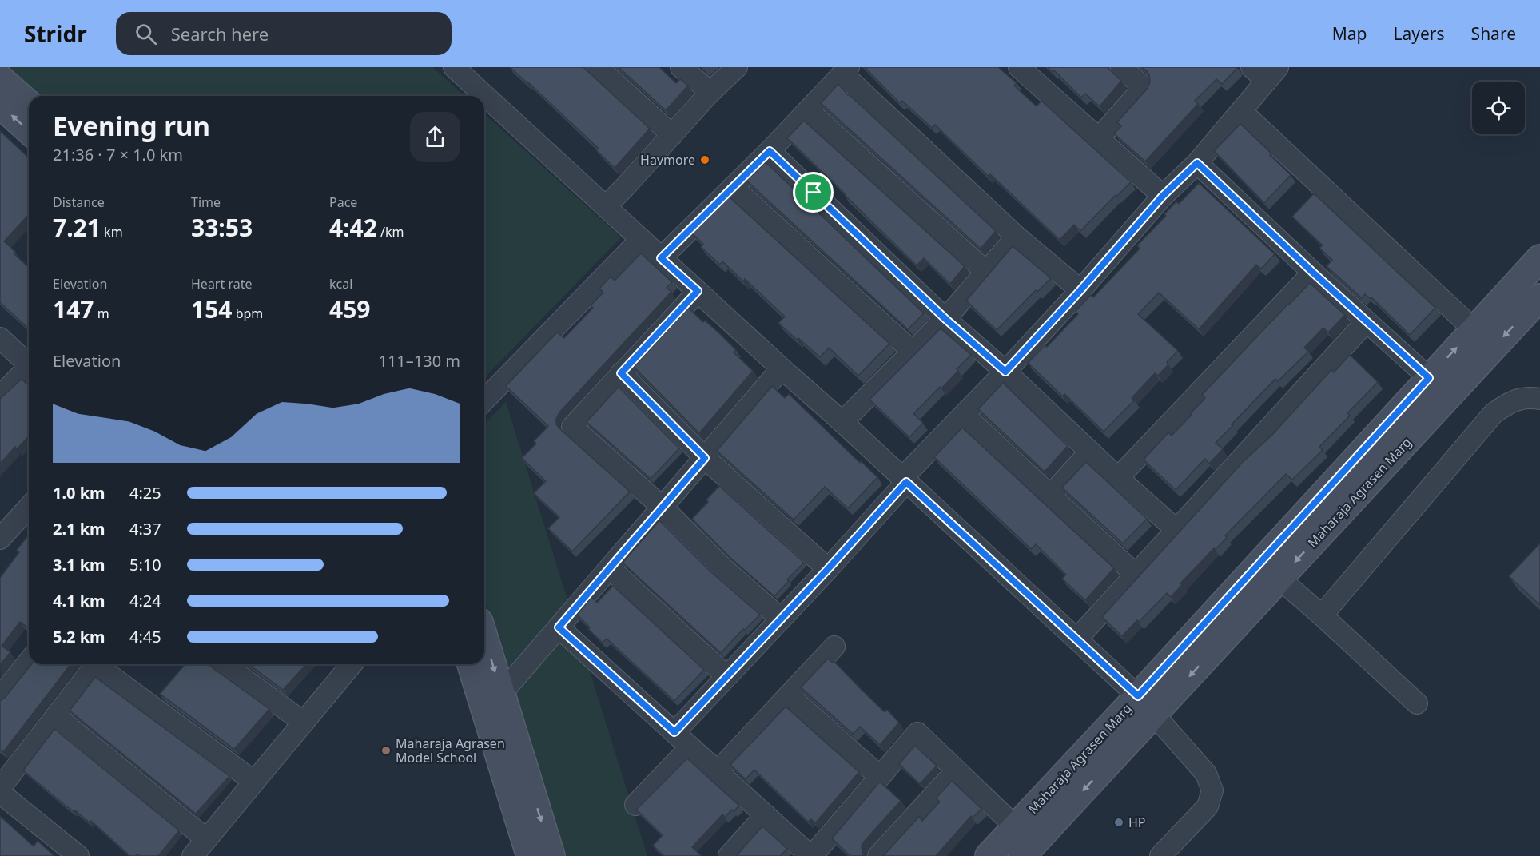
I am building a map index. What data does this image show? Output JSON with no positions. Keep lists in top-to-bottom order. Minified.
{"streets":{"street":["Maharaja Agrasen Marg"]},"places":["Havmore","Maharaja Agrasen Model School","HP"],"page":{"header":"Stridr","search":"Search here","nav":["Map","Layers","Share"],"heading":["Evening run","21:36 · 7 × 1.0 km"],"stats":[["Distance","7.21 km"],["Time","33:53"],["Pace","4:42 /km"],["Elevation","147 m"],["Heart rate","154 bpm"],["kcal","459"]],"chart":["Elevation","111–130 m"],"list":[{"name":"1.0 km","note":"4:25"},{"name":"2.1 km","note":"4:37"},{"name":"3.1 km","note":"5:10"},{"name":"4.1 km","note":"4:24"},{"name":"5.2 km","note":"4:45"}]}}
